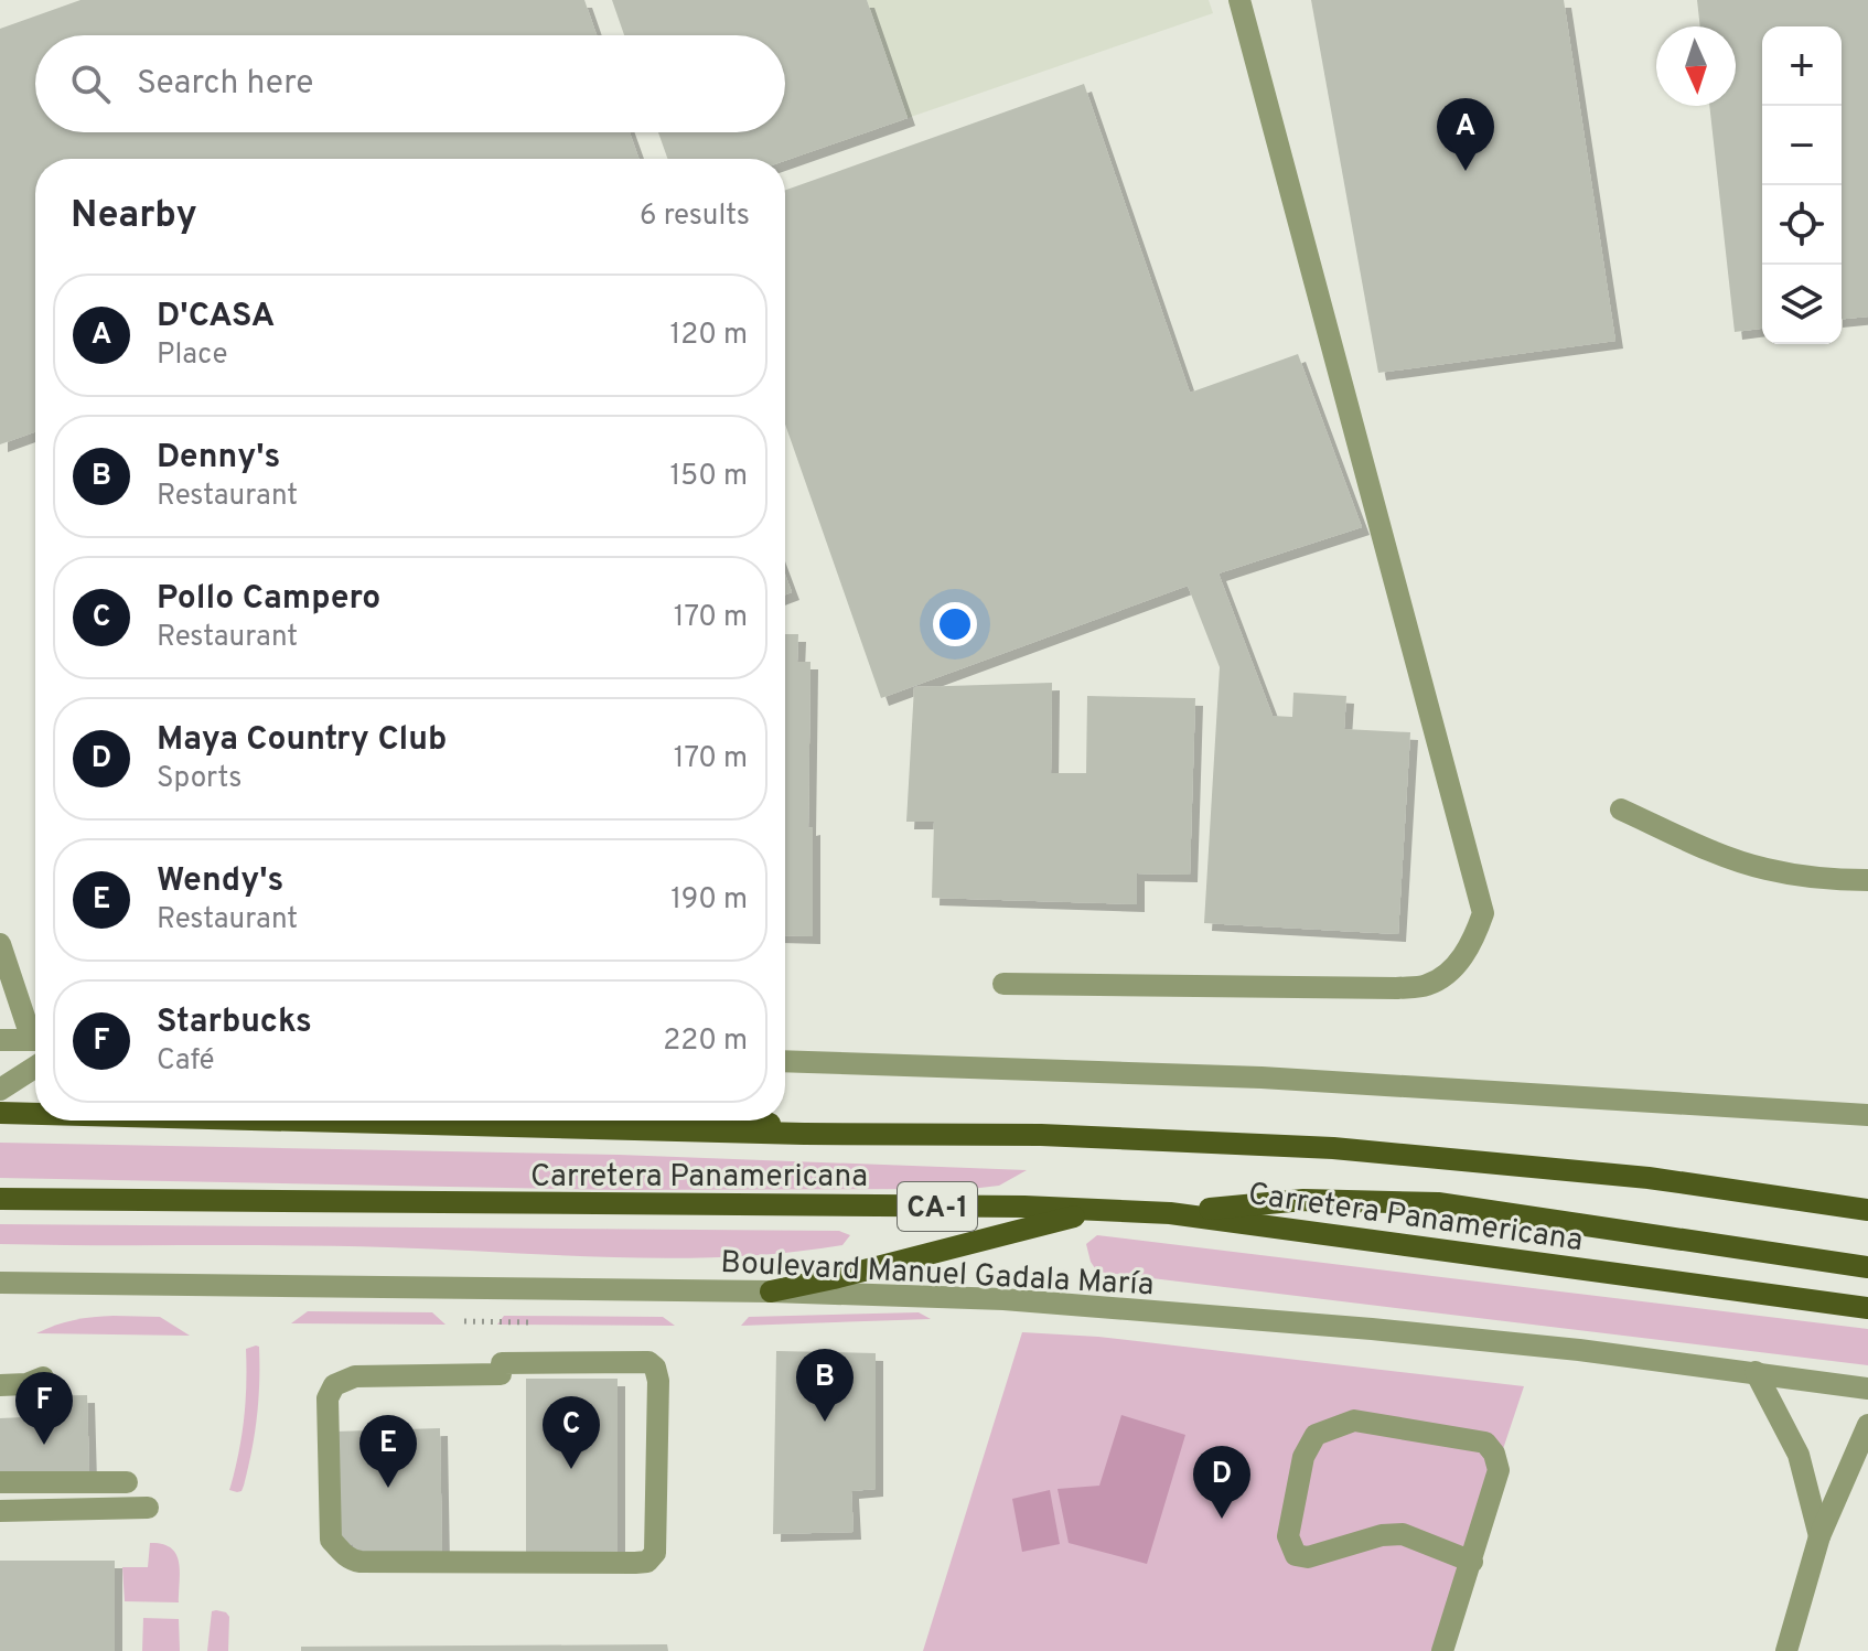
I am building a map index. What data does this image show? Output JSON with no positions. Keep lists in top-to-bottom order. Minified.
{"streets":{"main road":["Carretera Panamericana","CA-1"],"street":["Boulevard Manuel Gadala María"]},"north":"bottom","page":{"map_buttons":["+","−"],"search":"Search here","pins":["A","B","F","C","E","D"],"heading":["Nearby","6 results"],"list":[{"mark":"A","name":"D'CASA","note":"Place","value":"120 m"},{"mark":"B","name":"Denny's","note":"Restaurant","value":"150 m"},{"mark":"C","name":"Pollo Campero","note":"Restaurant","value":"170 m"},{"mark":"D","name":"Maya Country Club","note":"Sports","value":"170 m"},{"mark":"E","name":"Wendy's","note":"Restaurant","value":"190 m"},{"mark":"F","name":"Starbucks","note":"Café","value":"220 m"}]}}
